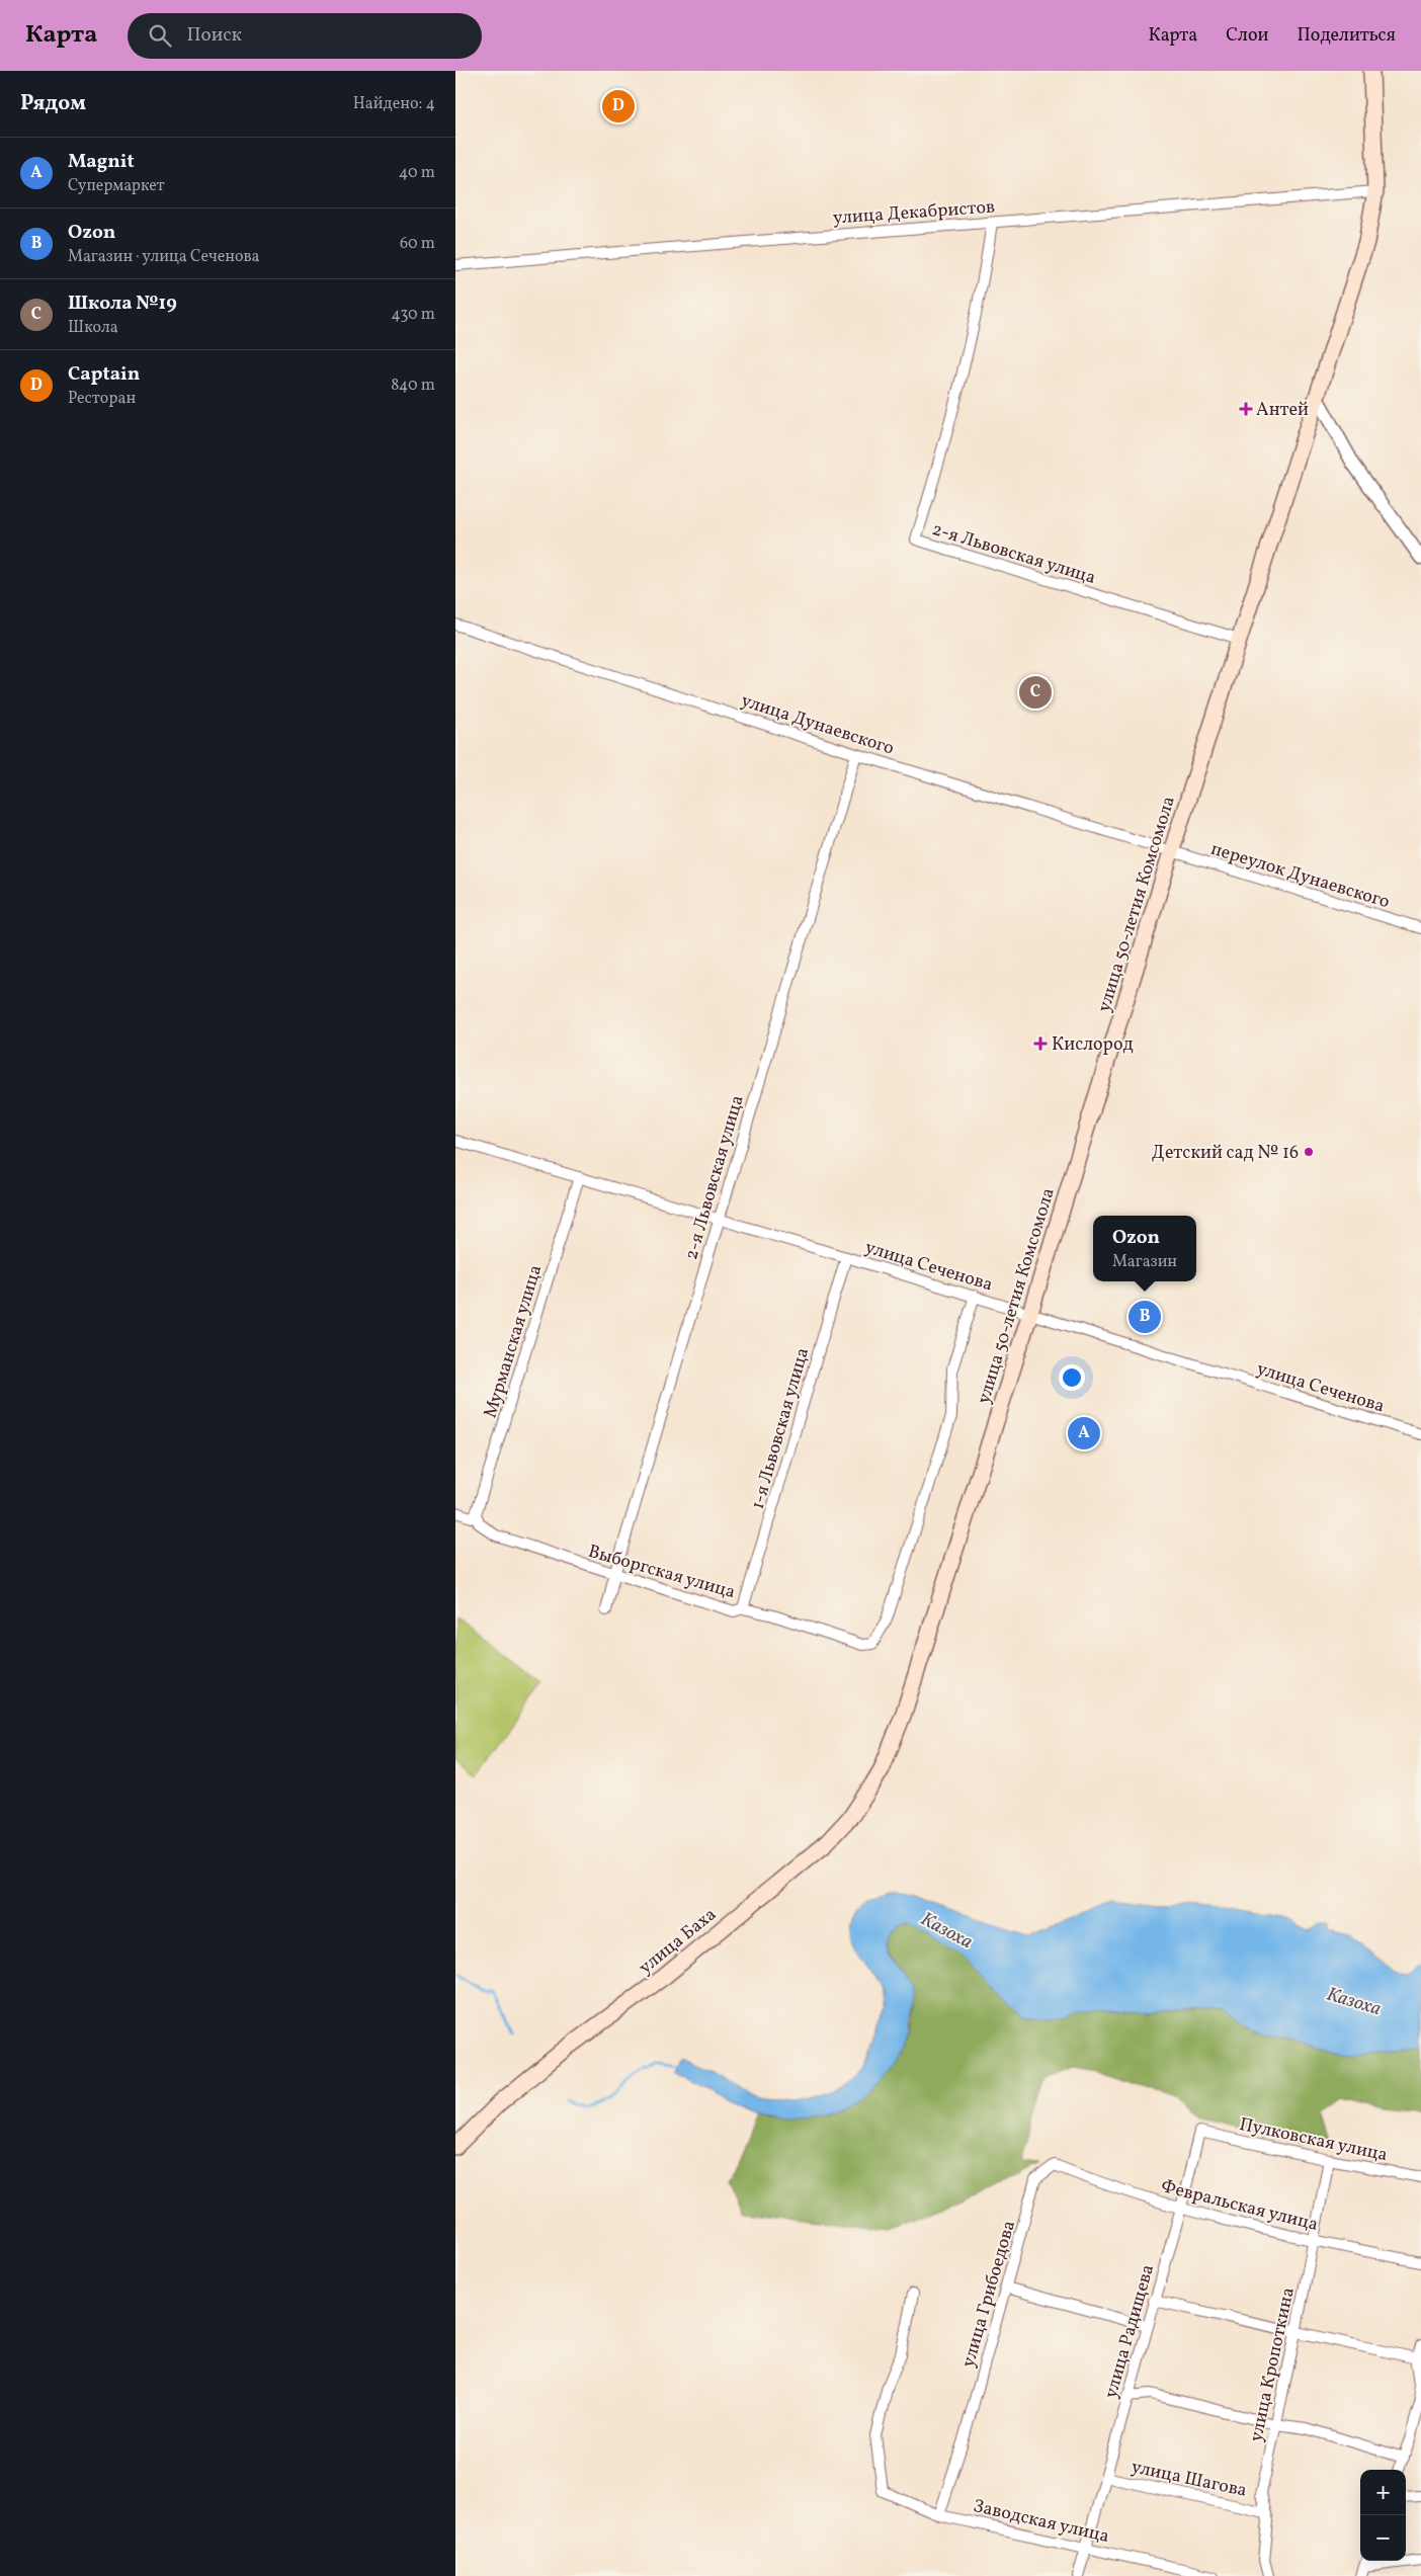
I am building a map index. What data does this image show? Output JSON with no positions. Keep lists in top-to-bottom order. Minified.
{"streets":{"main road":["улица 50-летия Комсомола","улица Баха"],"street":["улица Декабристов","2-я Львовская улица","улица Дунаевского","переулок Дунаевского","улица Сеченова","Мурманская улица","1-я Львовская улица","Выборгская улица","Пулковская улица","Февральская улица","улица Грибоедова","улица Радищева","улица Кропоткина","улица Шагова","Заводская улица"]},"crossings":[["улица Декабристов","2-я Львовская улица"],["улица Декабристов","улица 50-летия Комсомола"],["2-я Львовская улица","улица Дунаевского"],["2-я Львовская улица","улица 50-летия Комсомола"],["2-я Львовская улица","улица Сеченова"],["2-я Львовская улица","Выборгская улица"],["улица Дунаевского","переулок Дунаевского"],["улица Дунаевского","улица 50-летия Комсомола"],["переулок Дунаевского","улица 50-летия Комсомола"],["улица 50-летия Комсомола","улица Сеченова"],["улица 50-летия Комсомола","улица Баха"],["улица Сеченова","Мурманская улица"],["улица Сеченова","1-я Львовская улица"],["улица Сеченова","Выборгская улица"],["Мурманская улица","Выборгская улица"],["1-я Львовская улица","Выборгская улица"],["Пулковская улица","улица Радищева"],["Пулковская улица","улица Кропоткина"],["Февральская улица","улица Грибоедова"],["Февральская улица","улица Радищева"],["Февральская улица","улица Кропоткина"],["улица Грибоедова","Заводская улица"],["улица Радищева","улица Шагова"],["улица Радищева","Заводская улица"],["улица Кропоткина","улица Шагова"]],"water":["Казоха"],"places":{"health":["Антей","Кислород"],"other":["Детский сад № 16"]},"page":{"header":"Карта","search":"Поиск","nav":["Карта","Слои","Поделиться"],"heading":["Рядом","Найдено: 4"],"pins":["D","C","B","A"],"list":[{"mark":"A","name":"Magnit","note":"Супермаркет","value":"40 m"},{"mark":"B","name":"Ozon","note":"Магазин · улица Сеченова","value":"60 m"},{"mark":"C","name":"Школа №19","note":"Школа","value":"430 m"},{"mark":"D","name":"Captain","note":"Ресторан","value":"840 m"}],"popup":["Ozon","Магазин"],"map_buttons":["+","−"]}}
